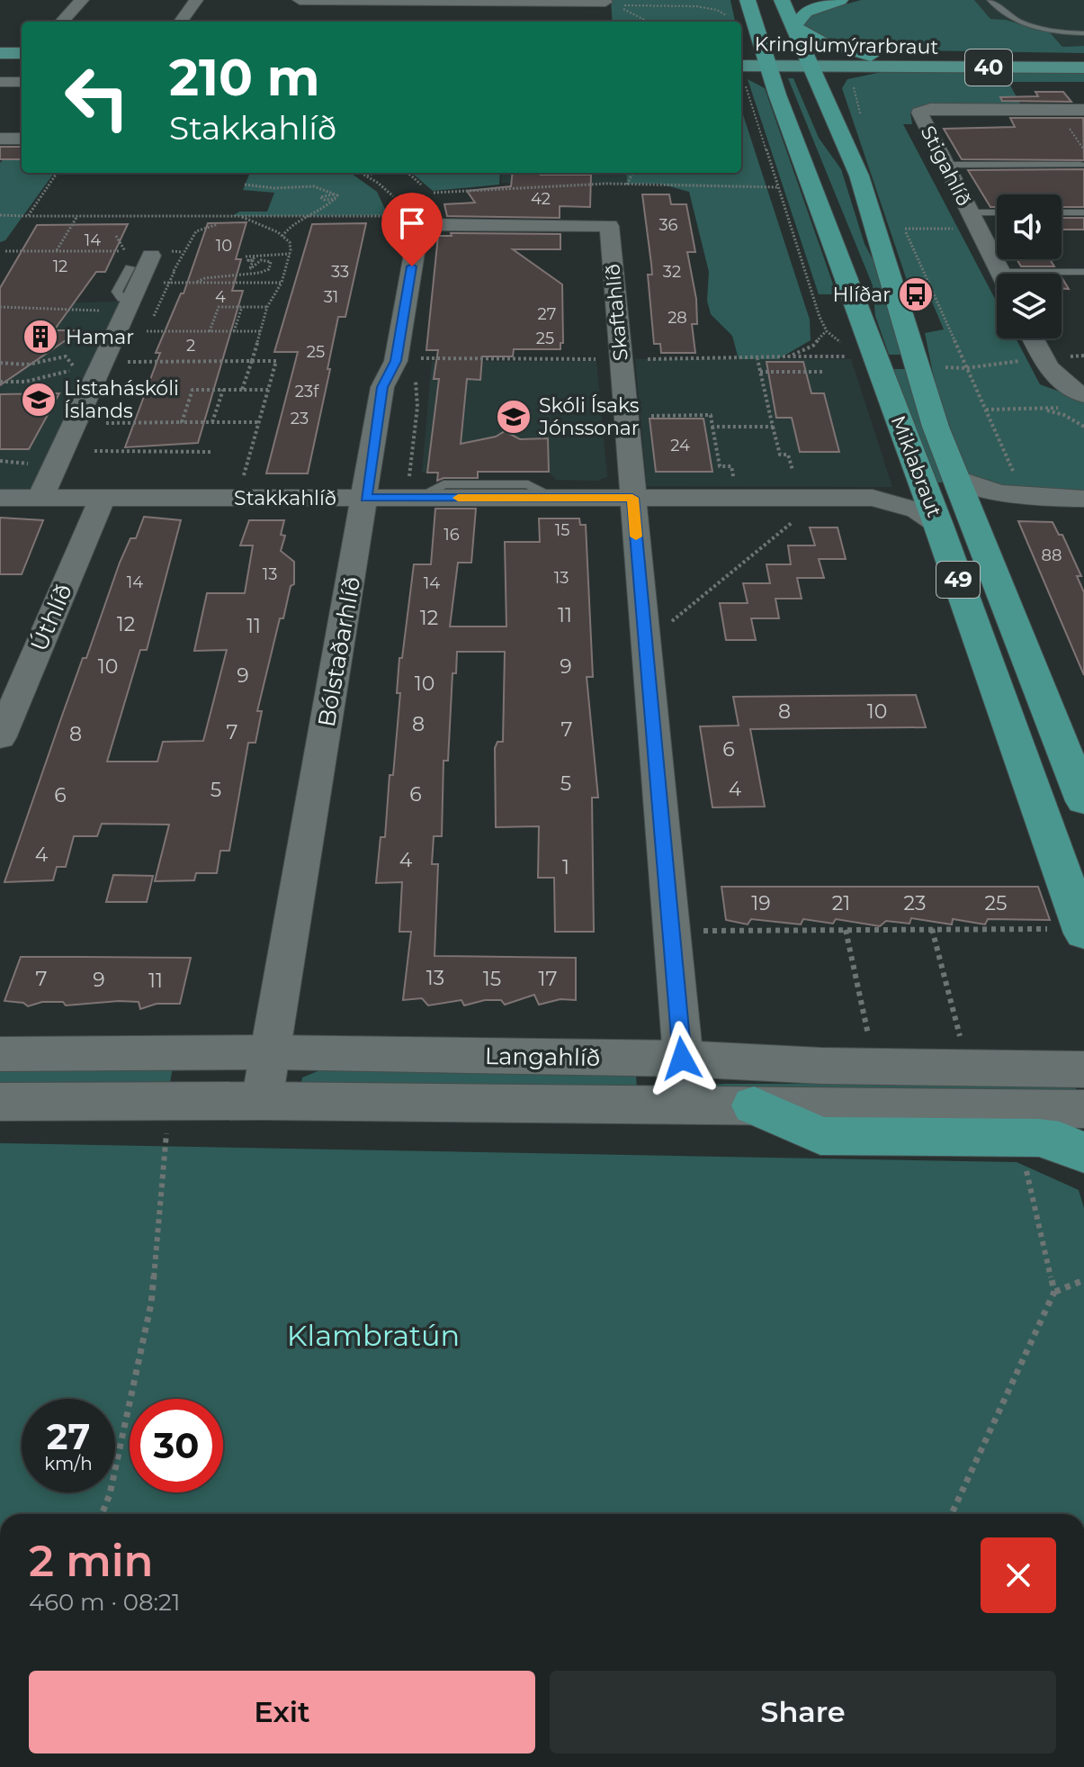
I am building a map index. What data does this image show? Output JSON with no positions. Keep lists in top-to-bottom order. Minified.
{"streets":{"highway":["Miklabraut","49"],"main road":["Kringlumýrarbraut","40"],"street":["Stigahlíð","Skaftahlíð","Stakkahlíð","Úthlíð","Bólstaðarhlíð","Langahlíð"]},"crossings":[["Kringlumýrarbraut","Miklabraut"],["Skaftahlíð","Stakkahlíð"],["Skaftahlíð","Bólstaðarhlíð"],["Skaftahlíð","Langahlíð"],["Miklabraut","Stakkahlíð"],["Stakkahlíð","Úthlíð"],["Stakkahlíð","Bólstaðarhlíð"],["Bólstaðarhlíð","Langahlíð"]],"parks":["Klambratún"],"places":{"bus stop":["Hlíðar"],"building":["Hamar"],"school or university":["Listaháskóli Íslands","Skóli Ísaks Jónssonar"]},"house_numbers":["42","36","14","10","12","33","32","4","31","27","28","25","2","25","23f","23","24","15","16","88","13","13","14","14","11","12","12","11","10","9","9","10","8","10","8","7","7","8","6","5","4","5","6","6","4","4","1","19","21","23","25","13","7","15","17","9","11"],"page":{"turn":["210 m","Stakkahlíð"],"speed":"27 km/h","limit":"30","heading":["2 min","460 m · 08:21"],"buttons":["Exit","Share"]}}
